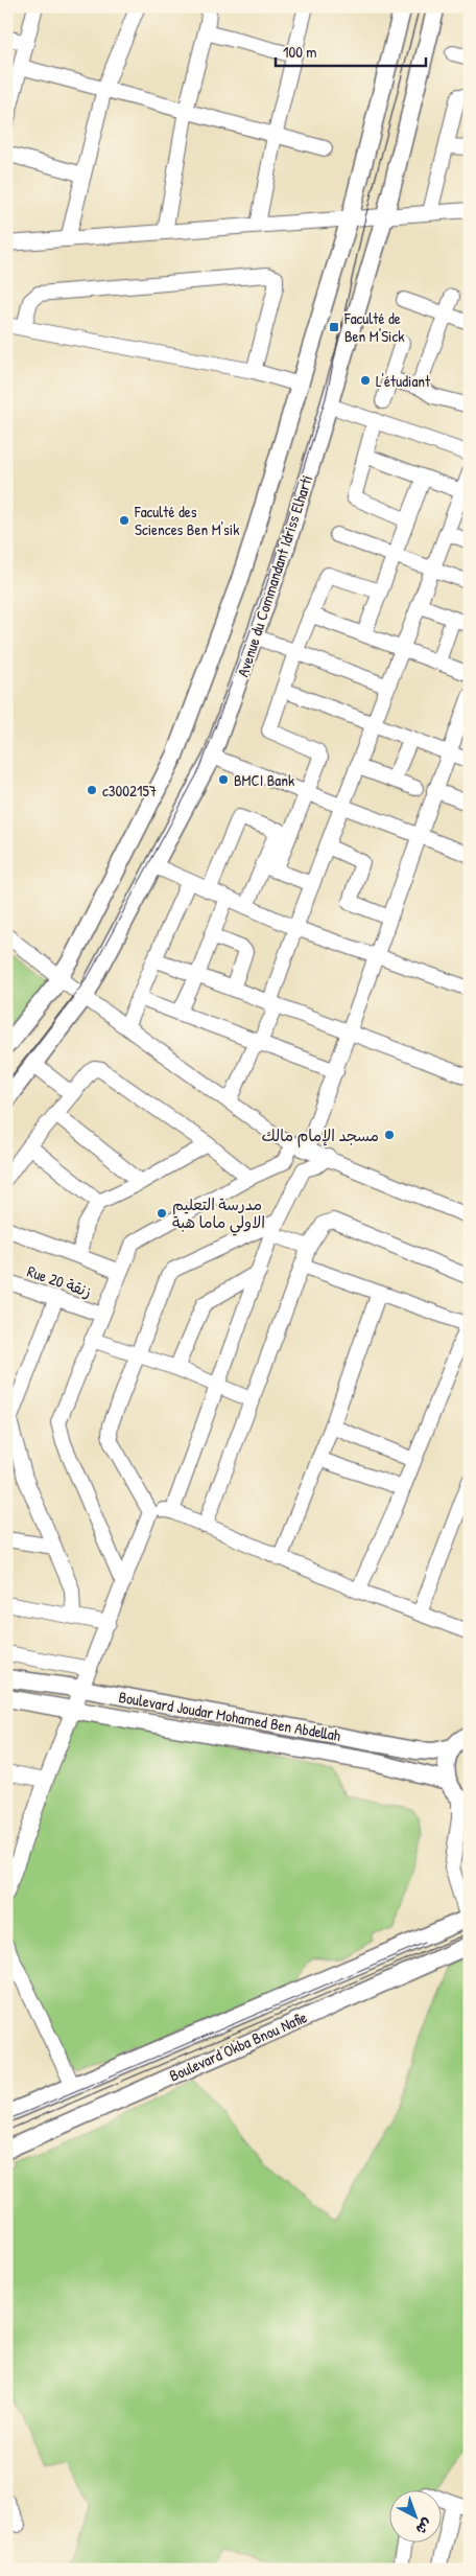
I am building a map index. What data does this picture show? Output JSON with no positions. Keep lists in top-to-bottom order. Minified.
{"streets":{"main road":["Avenue du Commandant Idriss Elharti","Boulevard Joudar Mohamed Ben Abdellah","Boulevard Okba Bnou Nafie"],"street":["Rue 20 زنقة"]},"places":{"transit":["Faculté de Ben M'Sick"],"other":["L'étudiant","Faculté des Sciences Ben M'sik","BMCI Bank","c3002157","مسجد الإمام مالك","مدرسة التعليم الاولي ماما هبة"]},"scale_bar":"100 m","north":"bottom right"}
